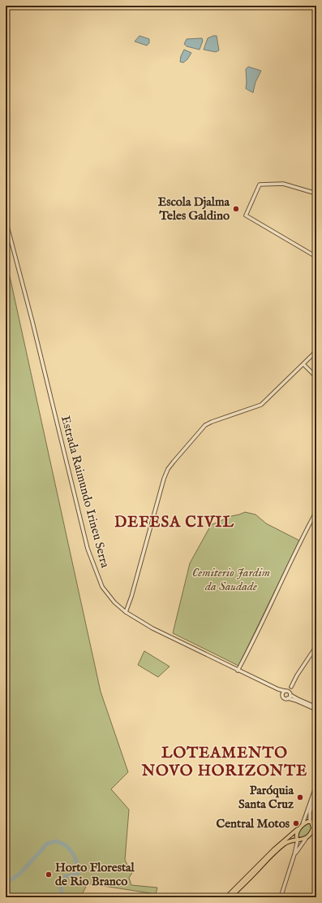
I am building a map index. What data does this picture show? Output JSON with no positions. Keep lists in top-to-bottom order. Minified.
{"streets":{"street":["Estrada Raimundo Irineu Serra"]},"districts":["DEFESA CIVIL","LOTEAMENTO NOVO HORIZONTE"],"parks":["Cemiterio Jardim da Saudade"],"places":["Escola Djalma Teles Galdino","Paróquia Santa Cruz","Central Motos","Horto Florestal de Rio Branco"]}
